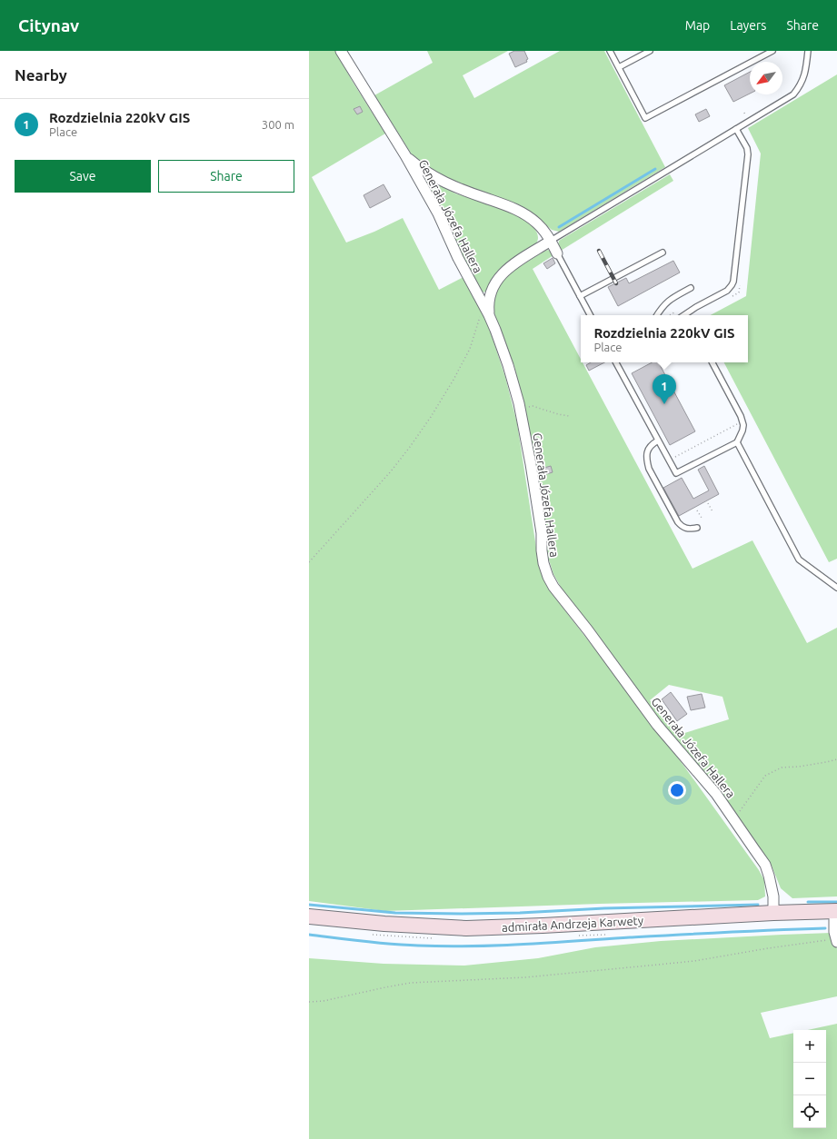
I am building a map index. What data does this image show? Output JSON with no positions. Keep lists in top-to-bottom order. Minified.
{"streets":{"main road":["admirała Andrzeja Karwety"],"street":["Generała Józefa Hallera"]},"crossings":[["Generała Józefa Hallera","admirała Andrzeja Karwety"]],"north":"bottom left","page":{"header":"Citynav","nav":["Map","Layers","Share"],"heading":"Nearby","list":[{"mark":"1","name":"Rozdzielnia 220kV GIS","note":"Place","value":"300 m"}],"buttons":["Save","Share"],"popup":["Rozdzielnia 220kV GIS","Place"],"pins":"1","map_buttons":["+","−"]}}
